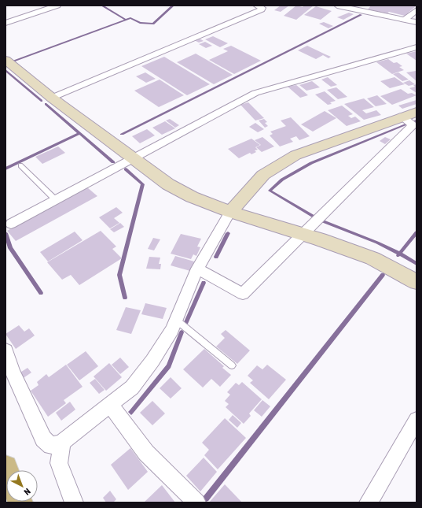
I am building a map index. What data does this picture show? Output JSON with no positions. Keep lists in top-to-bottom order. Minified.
{"north":"bottom right"}
